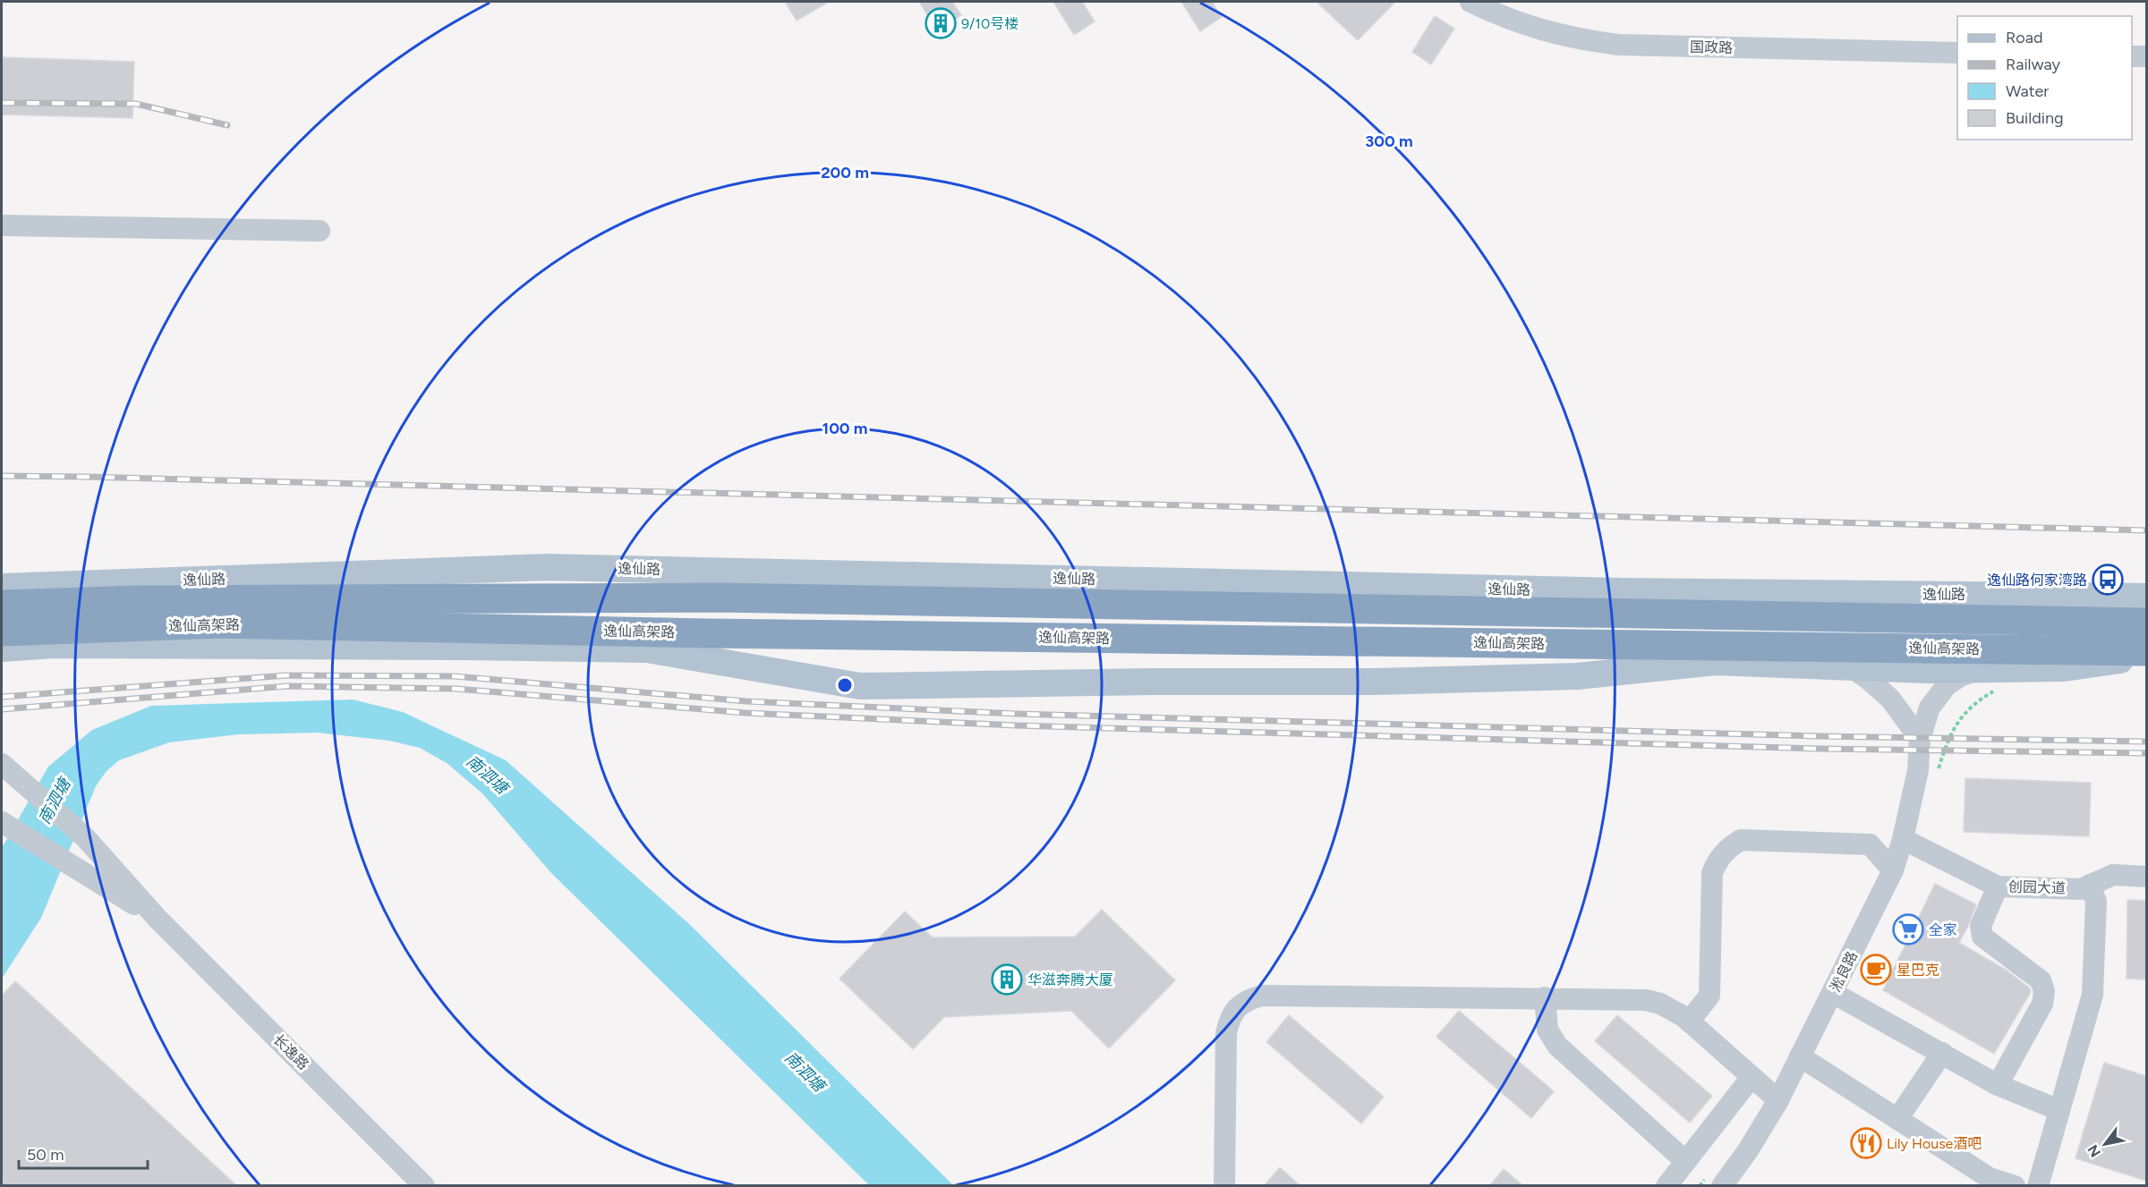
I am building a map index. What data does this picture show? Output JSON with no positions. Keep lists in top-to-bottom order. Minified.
{"streets":{"highway":["逸仙高架路"],"main road":["逸仙路"],"street":["国政路","创园大道","淞良路","长逸路"]},"crossings":[["创园大道","淞良路"]],"water":["南泗塘"],"places":{"building":["9/10号楼","华滋奔腾大厦"],"bus stop":["逸仙路何家湾路"],"supermarket":["全家"],"cafe":["星巴克"],"restaurant":["Lily House酒吧"]},"legend":["Road","Railway","Water","Building"],"scale_bar":"50 m","north":"bottom left","rings":["300 m","200 m","100 m"]}
